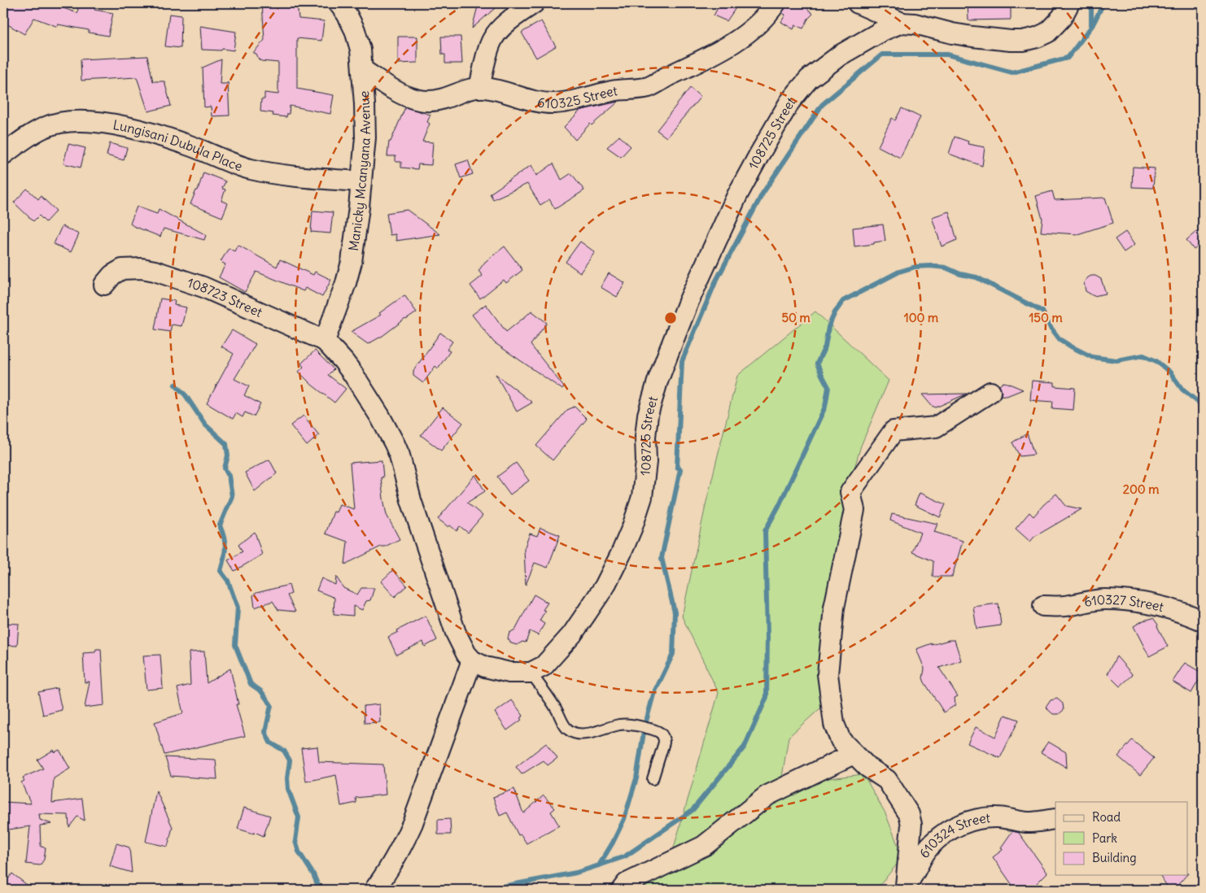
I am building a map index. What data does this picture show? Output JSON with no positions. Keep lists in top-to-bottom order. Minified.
{"streets":{"street":["610325 Street","108725 Street","Lungisani Dubula Place","Manicky Mcanyana Avenue","108723 Street","610327 Street","610324 Street"]},"crossings":[["610325 Street","Manicky Mcanyana Avenue"],["Lungisani Dubula Place","Manicky Mcanyana Avenue"],["Manicky Mcanyana Avenue","108723 Street"]],"legend":["Road","Park","Building"],"rings":["50 m","100 m","150 m","200 m"]}
